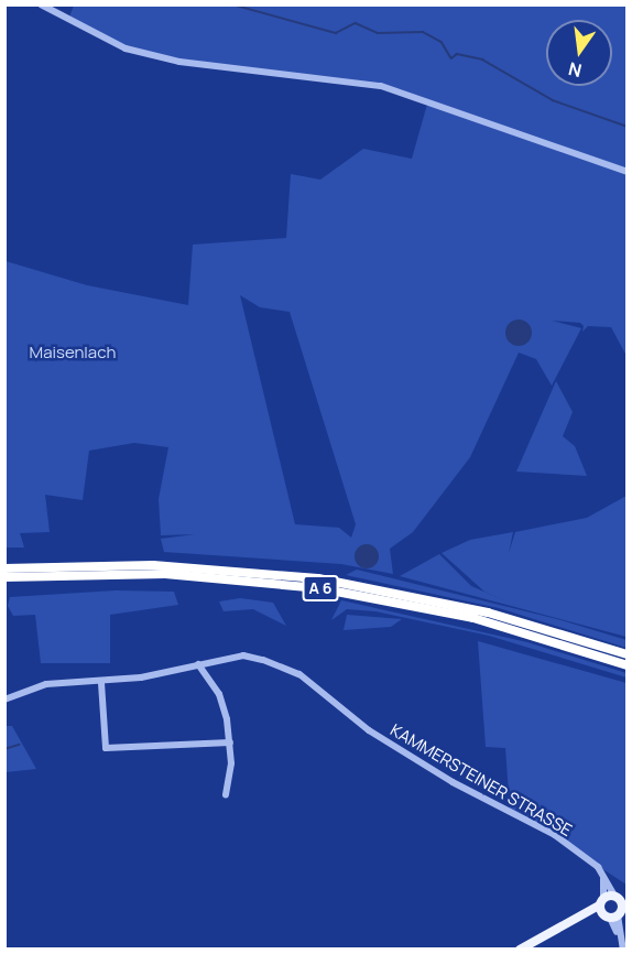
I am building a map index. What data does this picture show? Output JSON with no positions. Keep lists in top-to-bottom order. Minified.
{"streets":{"highway":["A 6"],"street":["KAMMERSTEINER STRASSE"]},"parks":["Maisenlach"],"north":"bottom"}
